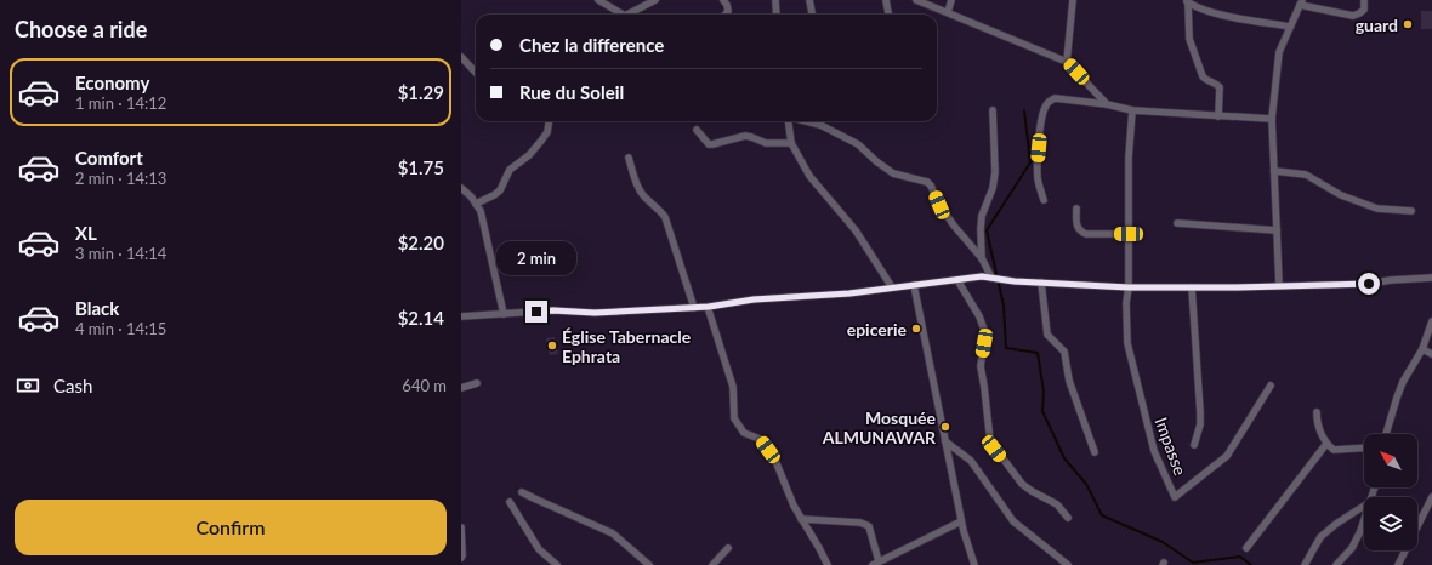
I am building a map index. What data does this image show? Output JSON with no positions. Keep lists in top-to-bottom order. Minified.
{"streets":{"street":["Impasse"]},"places":["guard","epicerie","Église Tabernacle Ephrata","Mosquée ALMUNAWAR"],"north":"top left","page":{"heading":"Choose a ride","banner":["Chez la difference","Rue du Soleil"],"list":[{"name":"Economy","note":"1 min · 14:12","value":"$1.29"},{"name":"Comfort","note":"2 min · 14:13","value":"$1.75"},{"name":"XL","note":"3 min · 14:14","value":"$2.20"},{"name":"Black","note":"4 min · 14:15","value":"$2.14"}],"bubble":"2 min","pay":["Cash","640 m"],"buttons":"Confirm"}}
